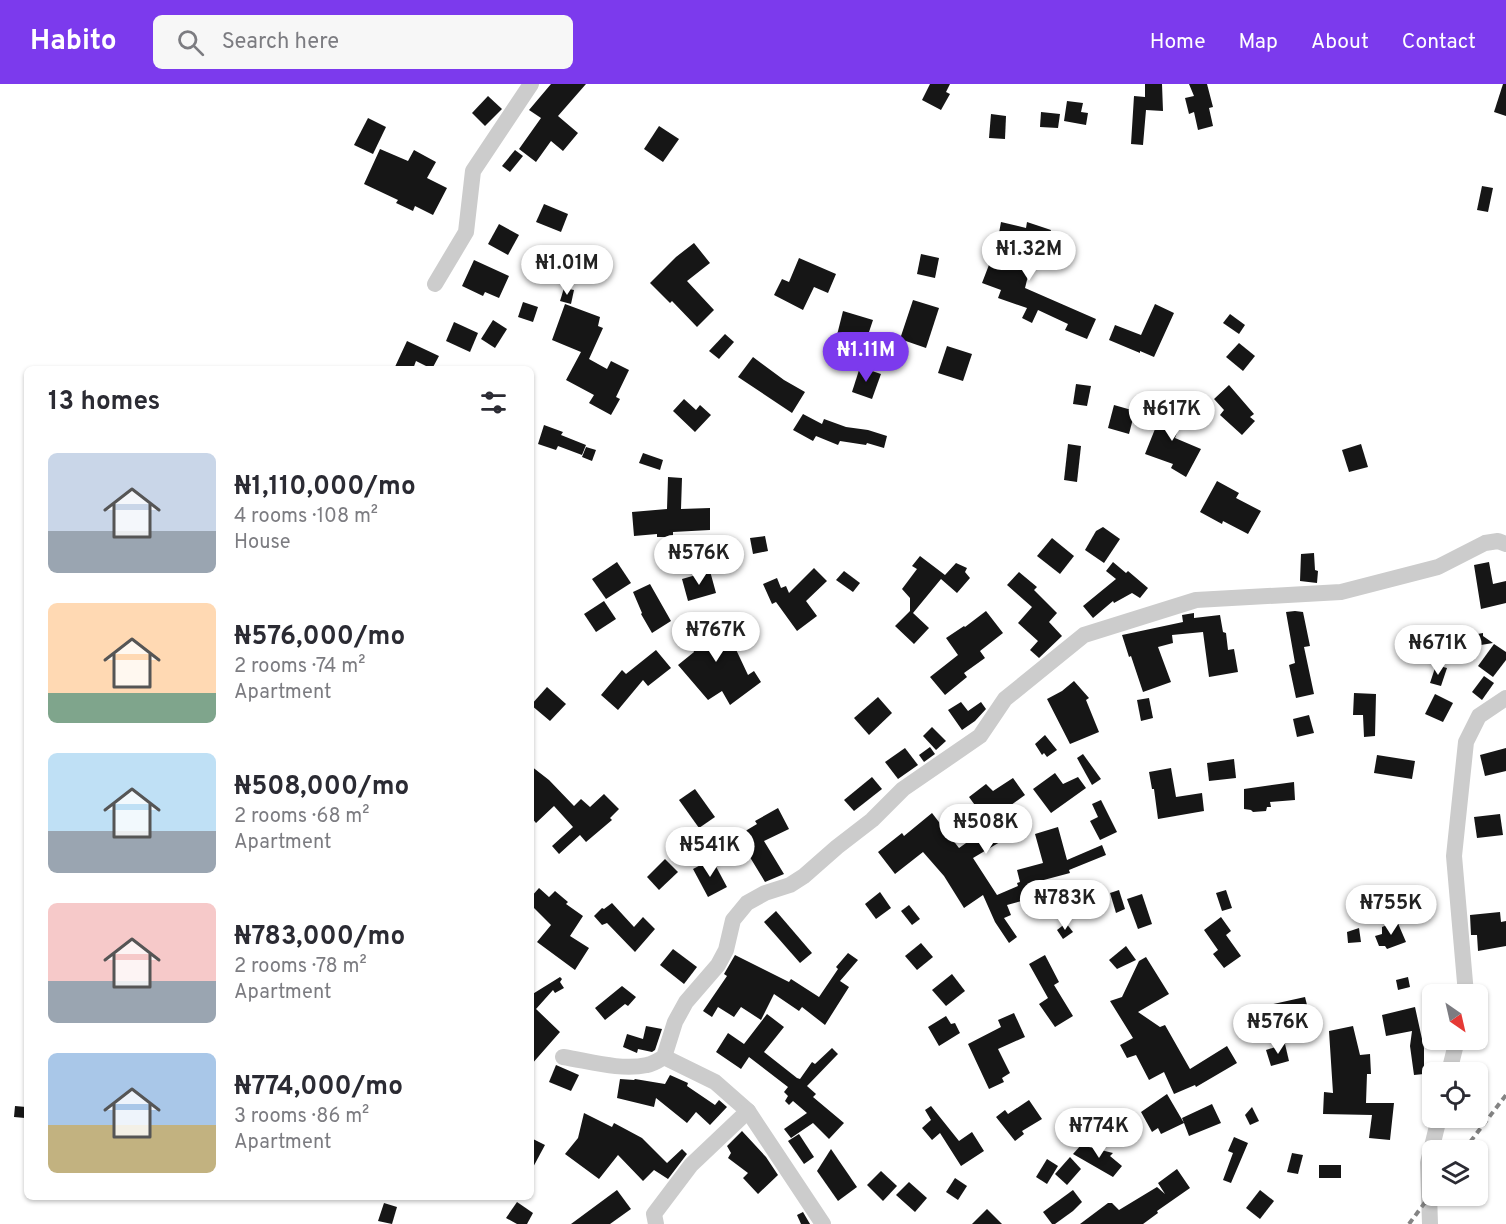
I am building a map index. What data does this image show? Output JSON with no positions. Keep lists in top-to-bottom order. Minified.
{"north":"bottom right","page":{"header":"Habito","search":"Search here","nav":["Home","Map","About","Contact"],"price":["₦1.32M","₦1.01M","₦1.11M","₦617K","₦576K","₦767K","₦671K","₦508K","₦541K","₦783K","₦755K","₦576K","₦774K"],"heading":"13 homes","list":[{"name":"₦1,110,000/mo","note":"4 rooms · 108 m² · House"},{"name":"₦576,000/mo","note":"2 rooms · 74 m² · Apartment"},{"name":"₦508,000/mo","note":"2 rooms · 68 m² · Apartment"},{"name":"₦783,000/mo","note":"2 rooms · 78 m² · Apartment"},{"name":"₦774,000/mo","note":"3 rooms · 86 m² · Apartment"}]}}
